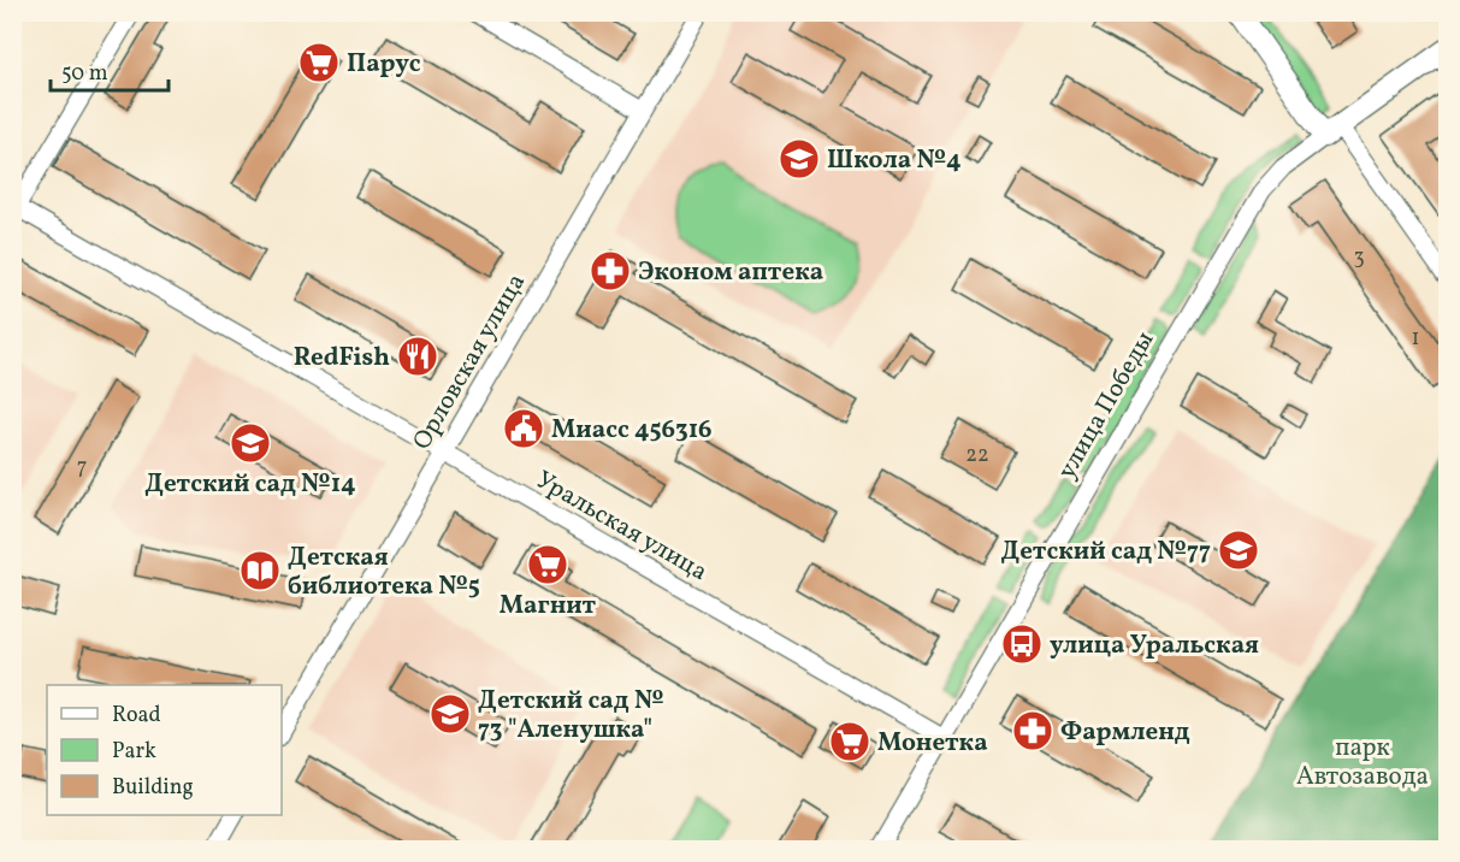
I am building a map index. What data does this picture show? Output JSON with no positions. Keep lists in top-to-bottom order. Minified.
{"streets":{"main road":["улица Победы"],"street":["Орловская улица","Уральская улица"]},"crossings":[["Орловская улица","Уральская улица"],["улица Победы","Уральская улица"]],"parks":["парк Автозавода"],"places":{"supermarket":["Парус","Магнит","Монетка"],"school or university":["Школа №4","Детский сад №14","Детский сад №77","Детский сад № 73 \"Аленушка\""],"pharmacy":["Эконом аптека","Фармленд"],"restaurant":["RedFish"],"public building":["Миасс 456316"],"library":["Детская библиотека №5"],"bus stop":["улица Уральская"]},"house_numbers":["3","1","22","7"],"legend":["Road","Park","Building"],"scale_bar":"50 m"}
